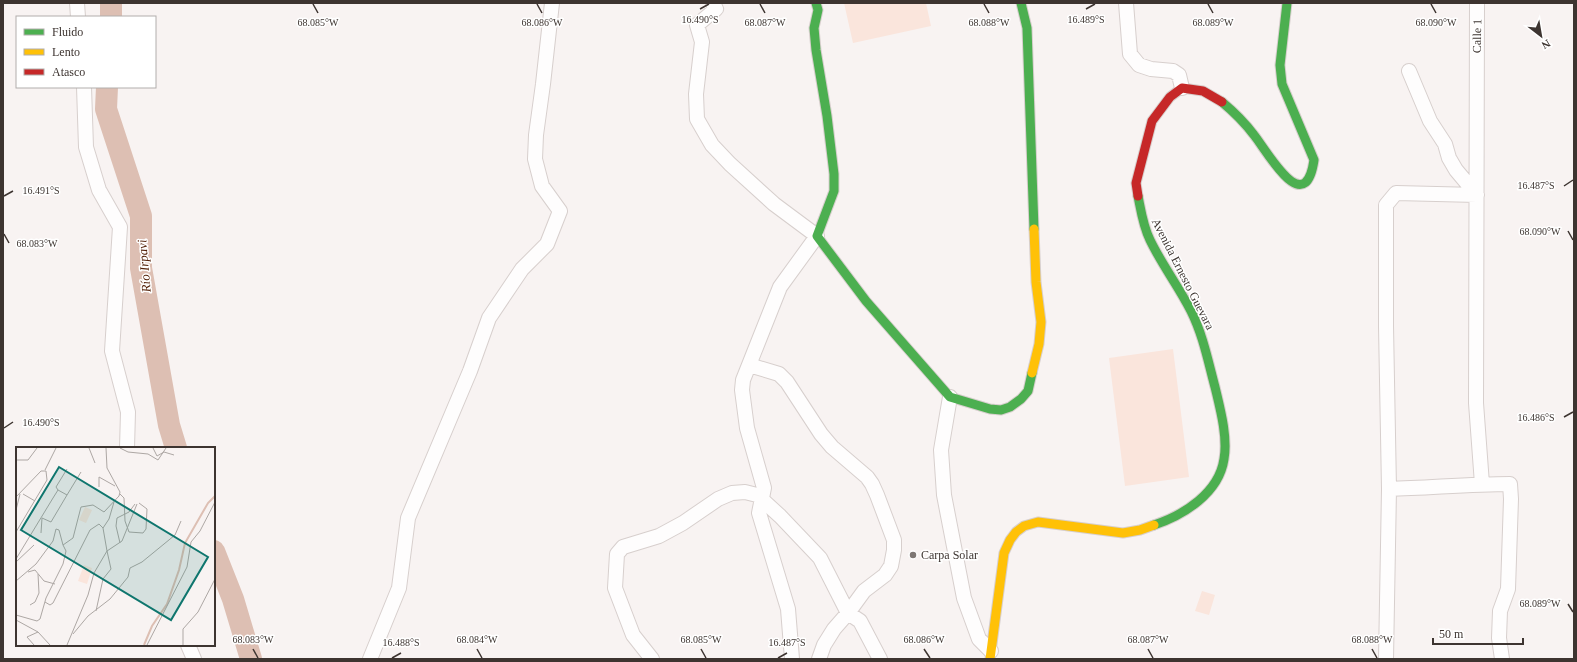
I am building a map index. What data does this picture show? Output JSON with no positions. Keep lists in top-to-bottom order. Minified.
{"streets":{"main road":["Avenida Ernesto Guevara"],"street":["Calle 1"]},"water":["Río Irpavi"],"places":["Carpa Solar"],"legend":["Fluido","Lento","Atasco"],"scale_bar":"50 m","north":"bottom right","coordinates":["16.490°S","16.489°S","68.085°W","68.086°W","68.088°W","68.089°W","68.087°W","68.090°W","16.487°S","16.491°S","68.083°W","16.486°S","68.084°W","16.488°S"]}
